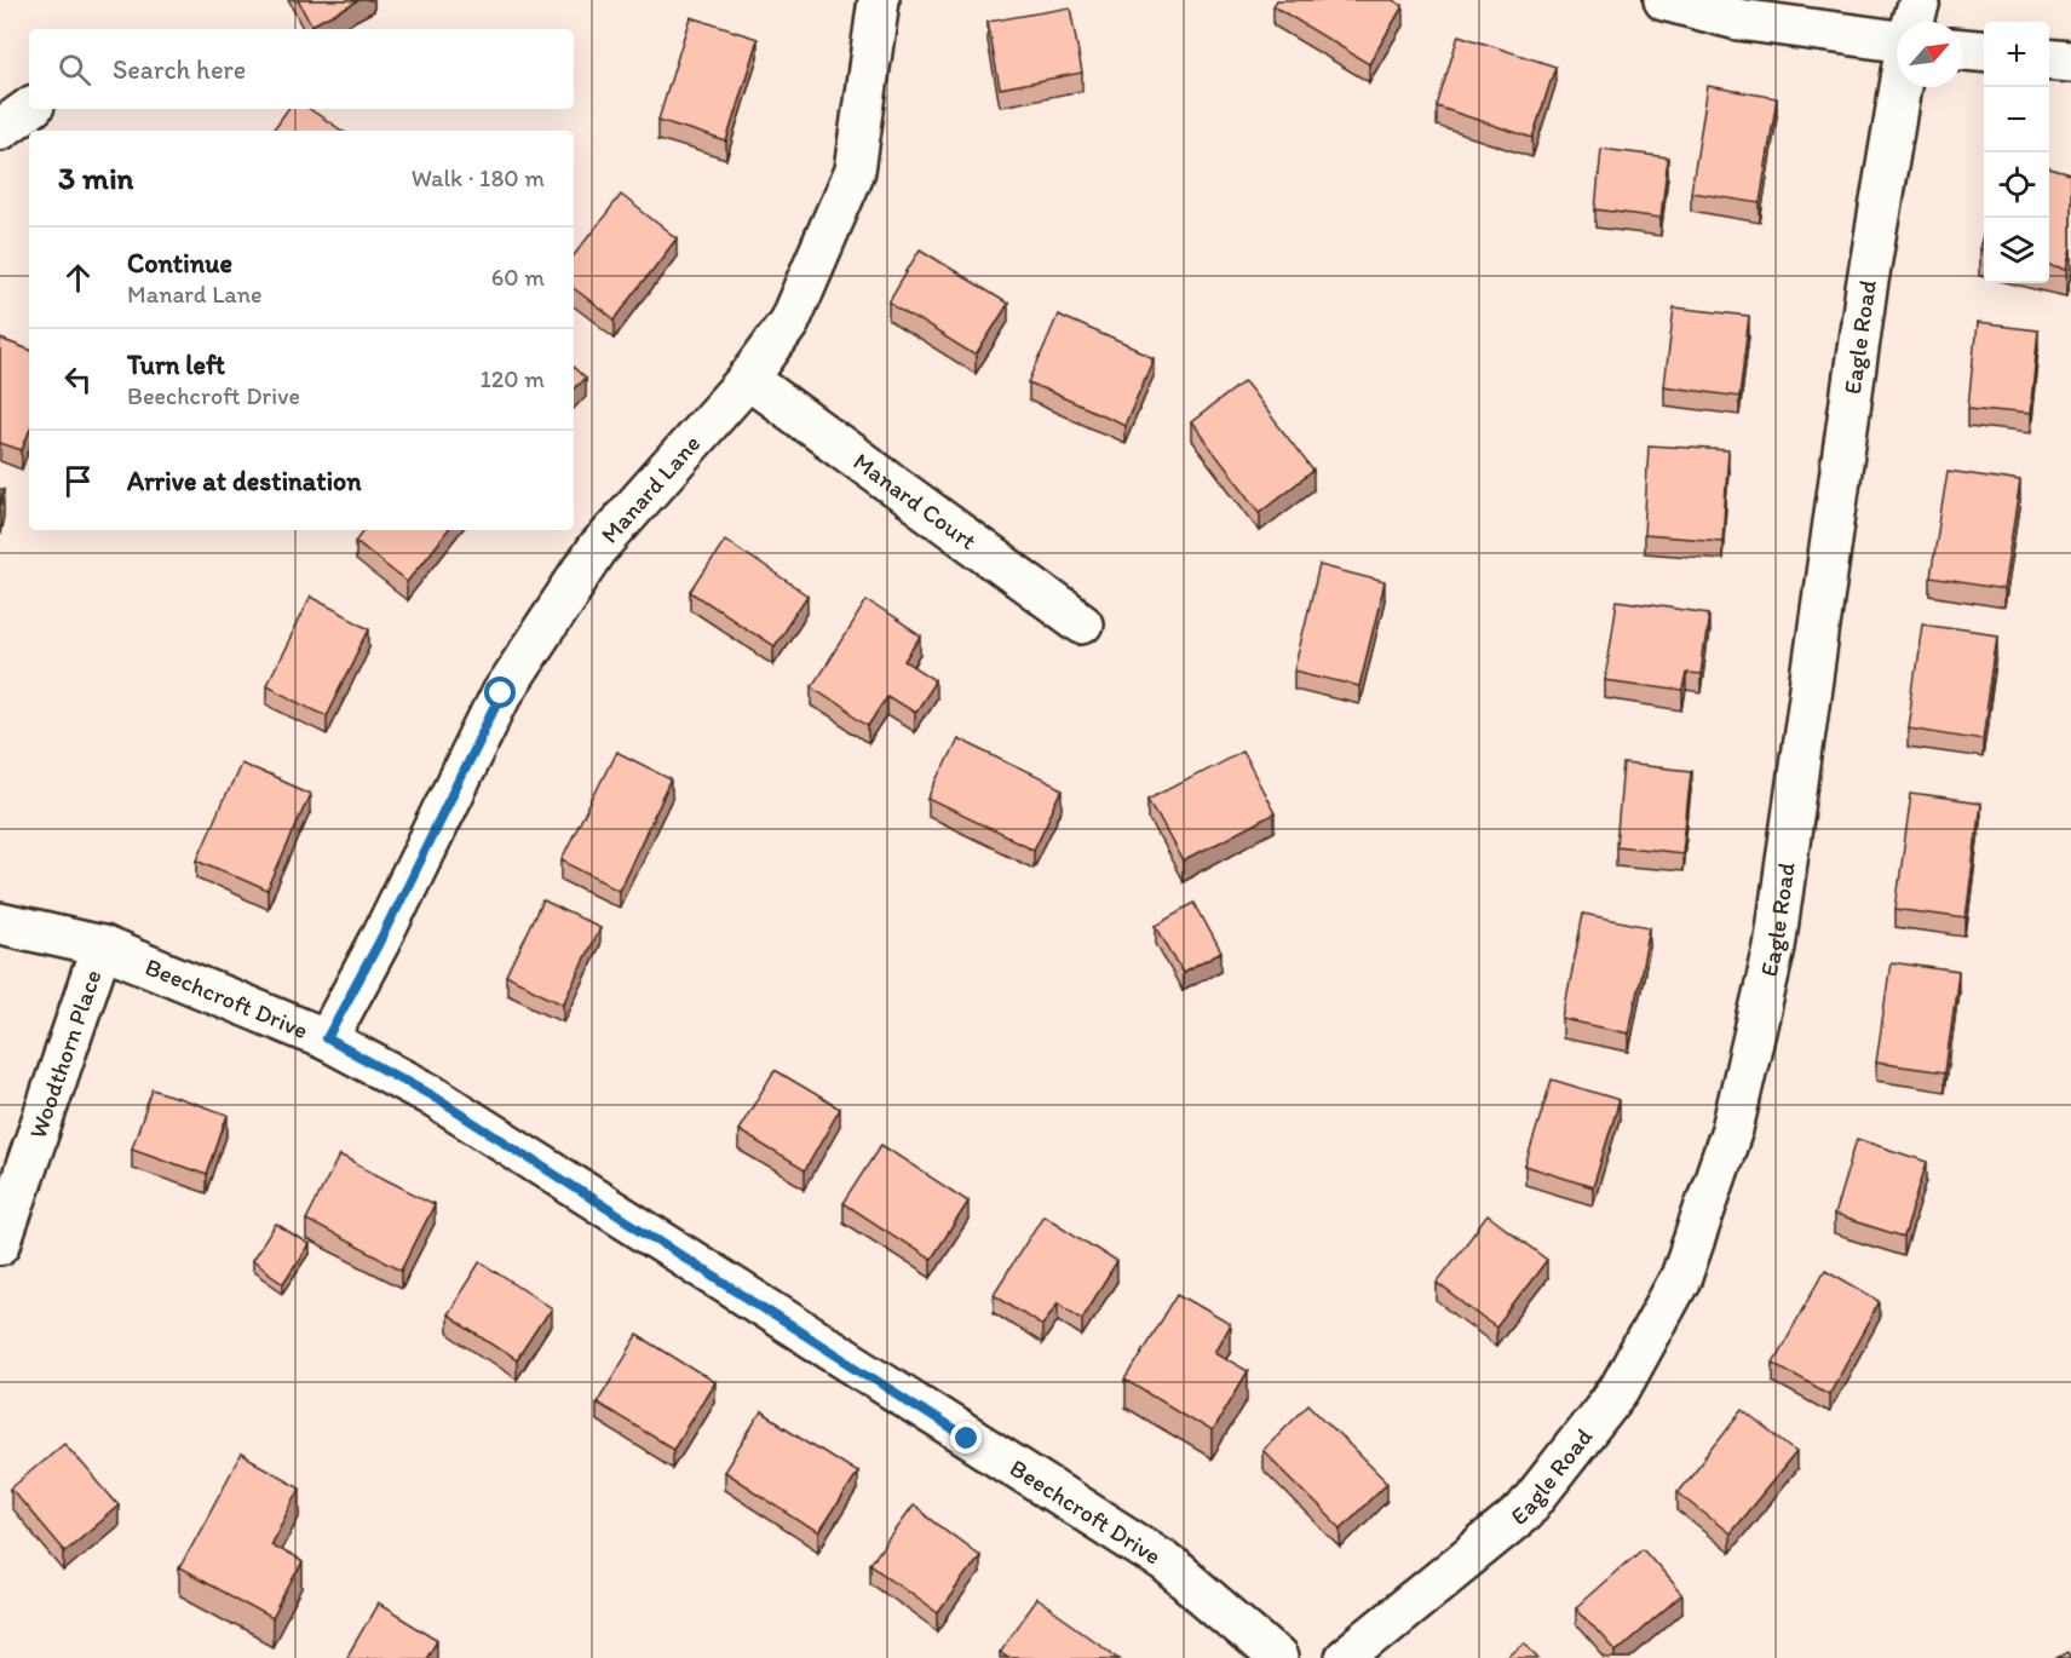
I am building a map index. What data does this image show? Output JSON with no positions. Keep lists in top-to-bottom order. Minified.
{"streets":{"street":["Eagle Road","Manard Lane","Manard Court","Beechcroft Drive","Woodthorn Place"]},"crossings":[["Manard Lane","Manard Court"],["Manard Lane","Beechcroft Drive"],["Beechcroft Drive","Woodthorn Place"]],"north":"top right","page":{"map_buttons":["+","−"],"search":"Search here","heading":["3 min","Walk · 180 m"],"list":[["Continue","Manard Lane","60 m"],["Turn left","Beechcroft Drive","120 m"],"Arrive at destination"]}}
